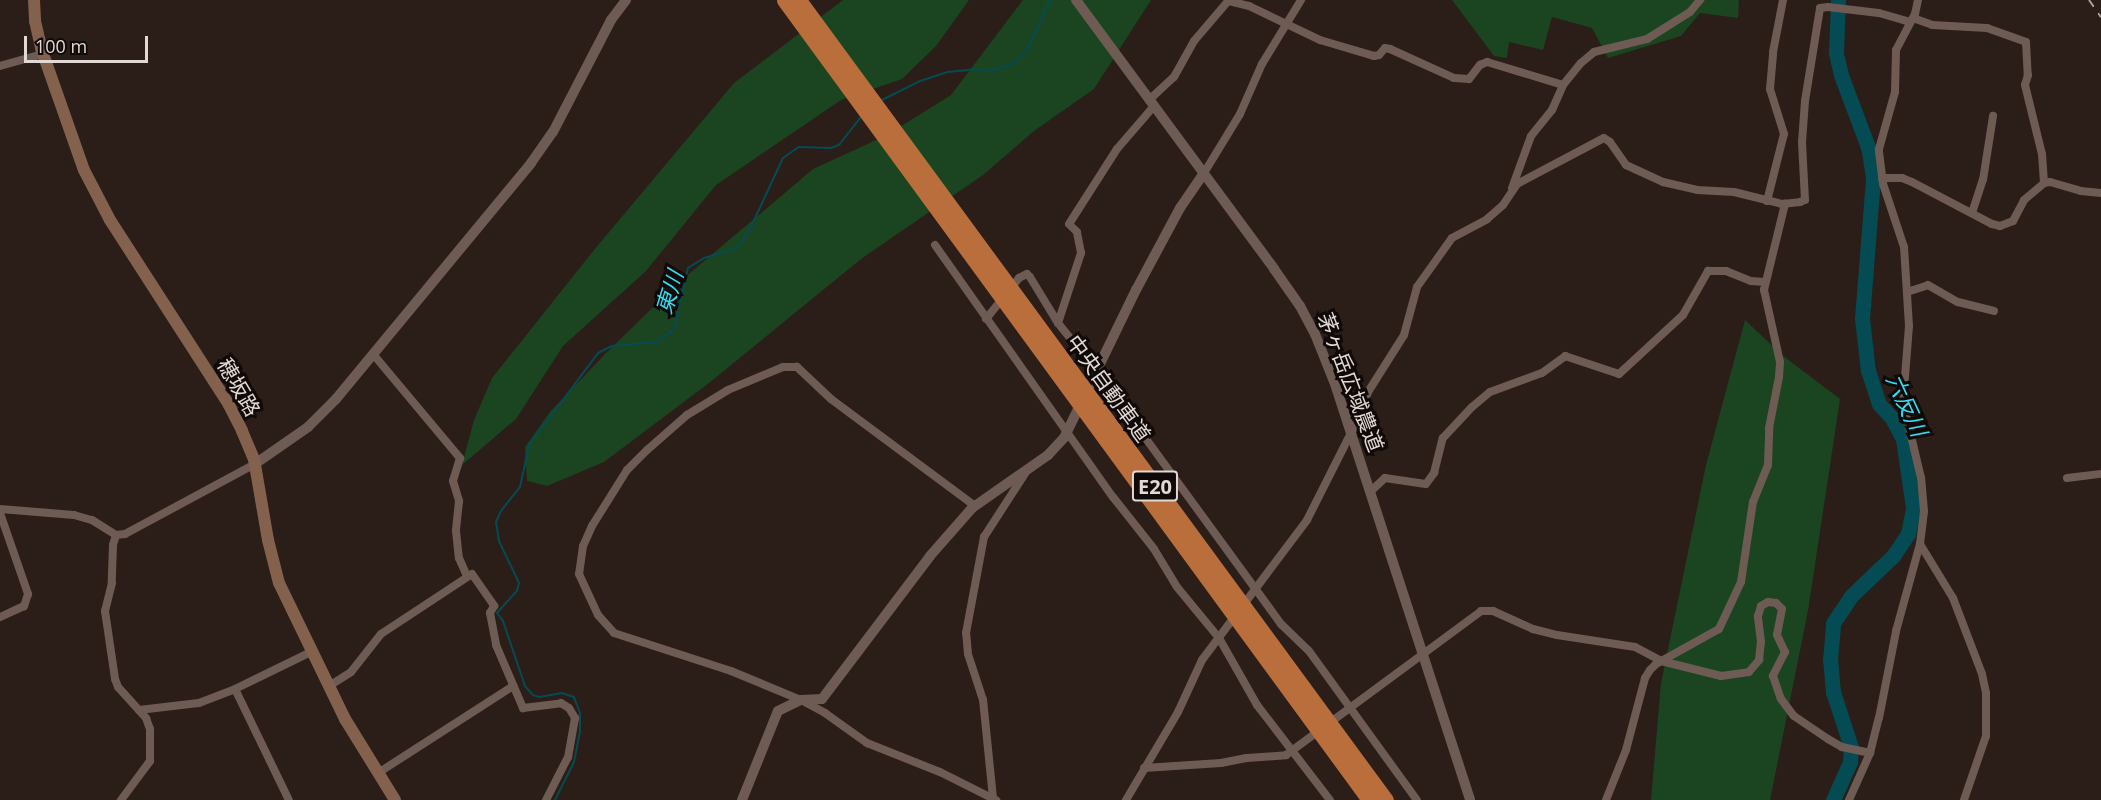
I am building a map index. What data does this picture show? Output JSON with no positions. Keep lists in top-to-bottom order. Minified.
{"streets":{"highway":["中央自動車道","E20"],"main road":["穂坂路"],"street":["茅ヶ岳広域農道"]},"water":["東川","六反川"],"scale_bar":"100 m"}
